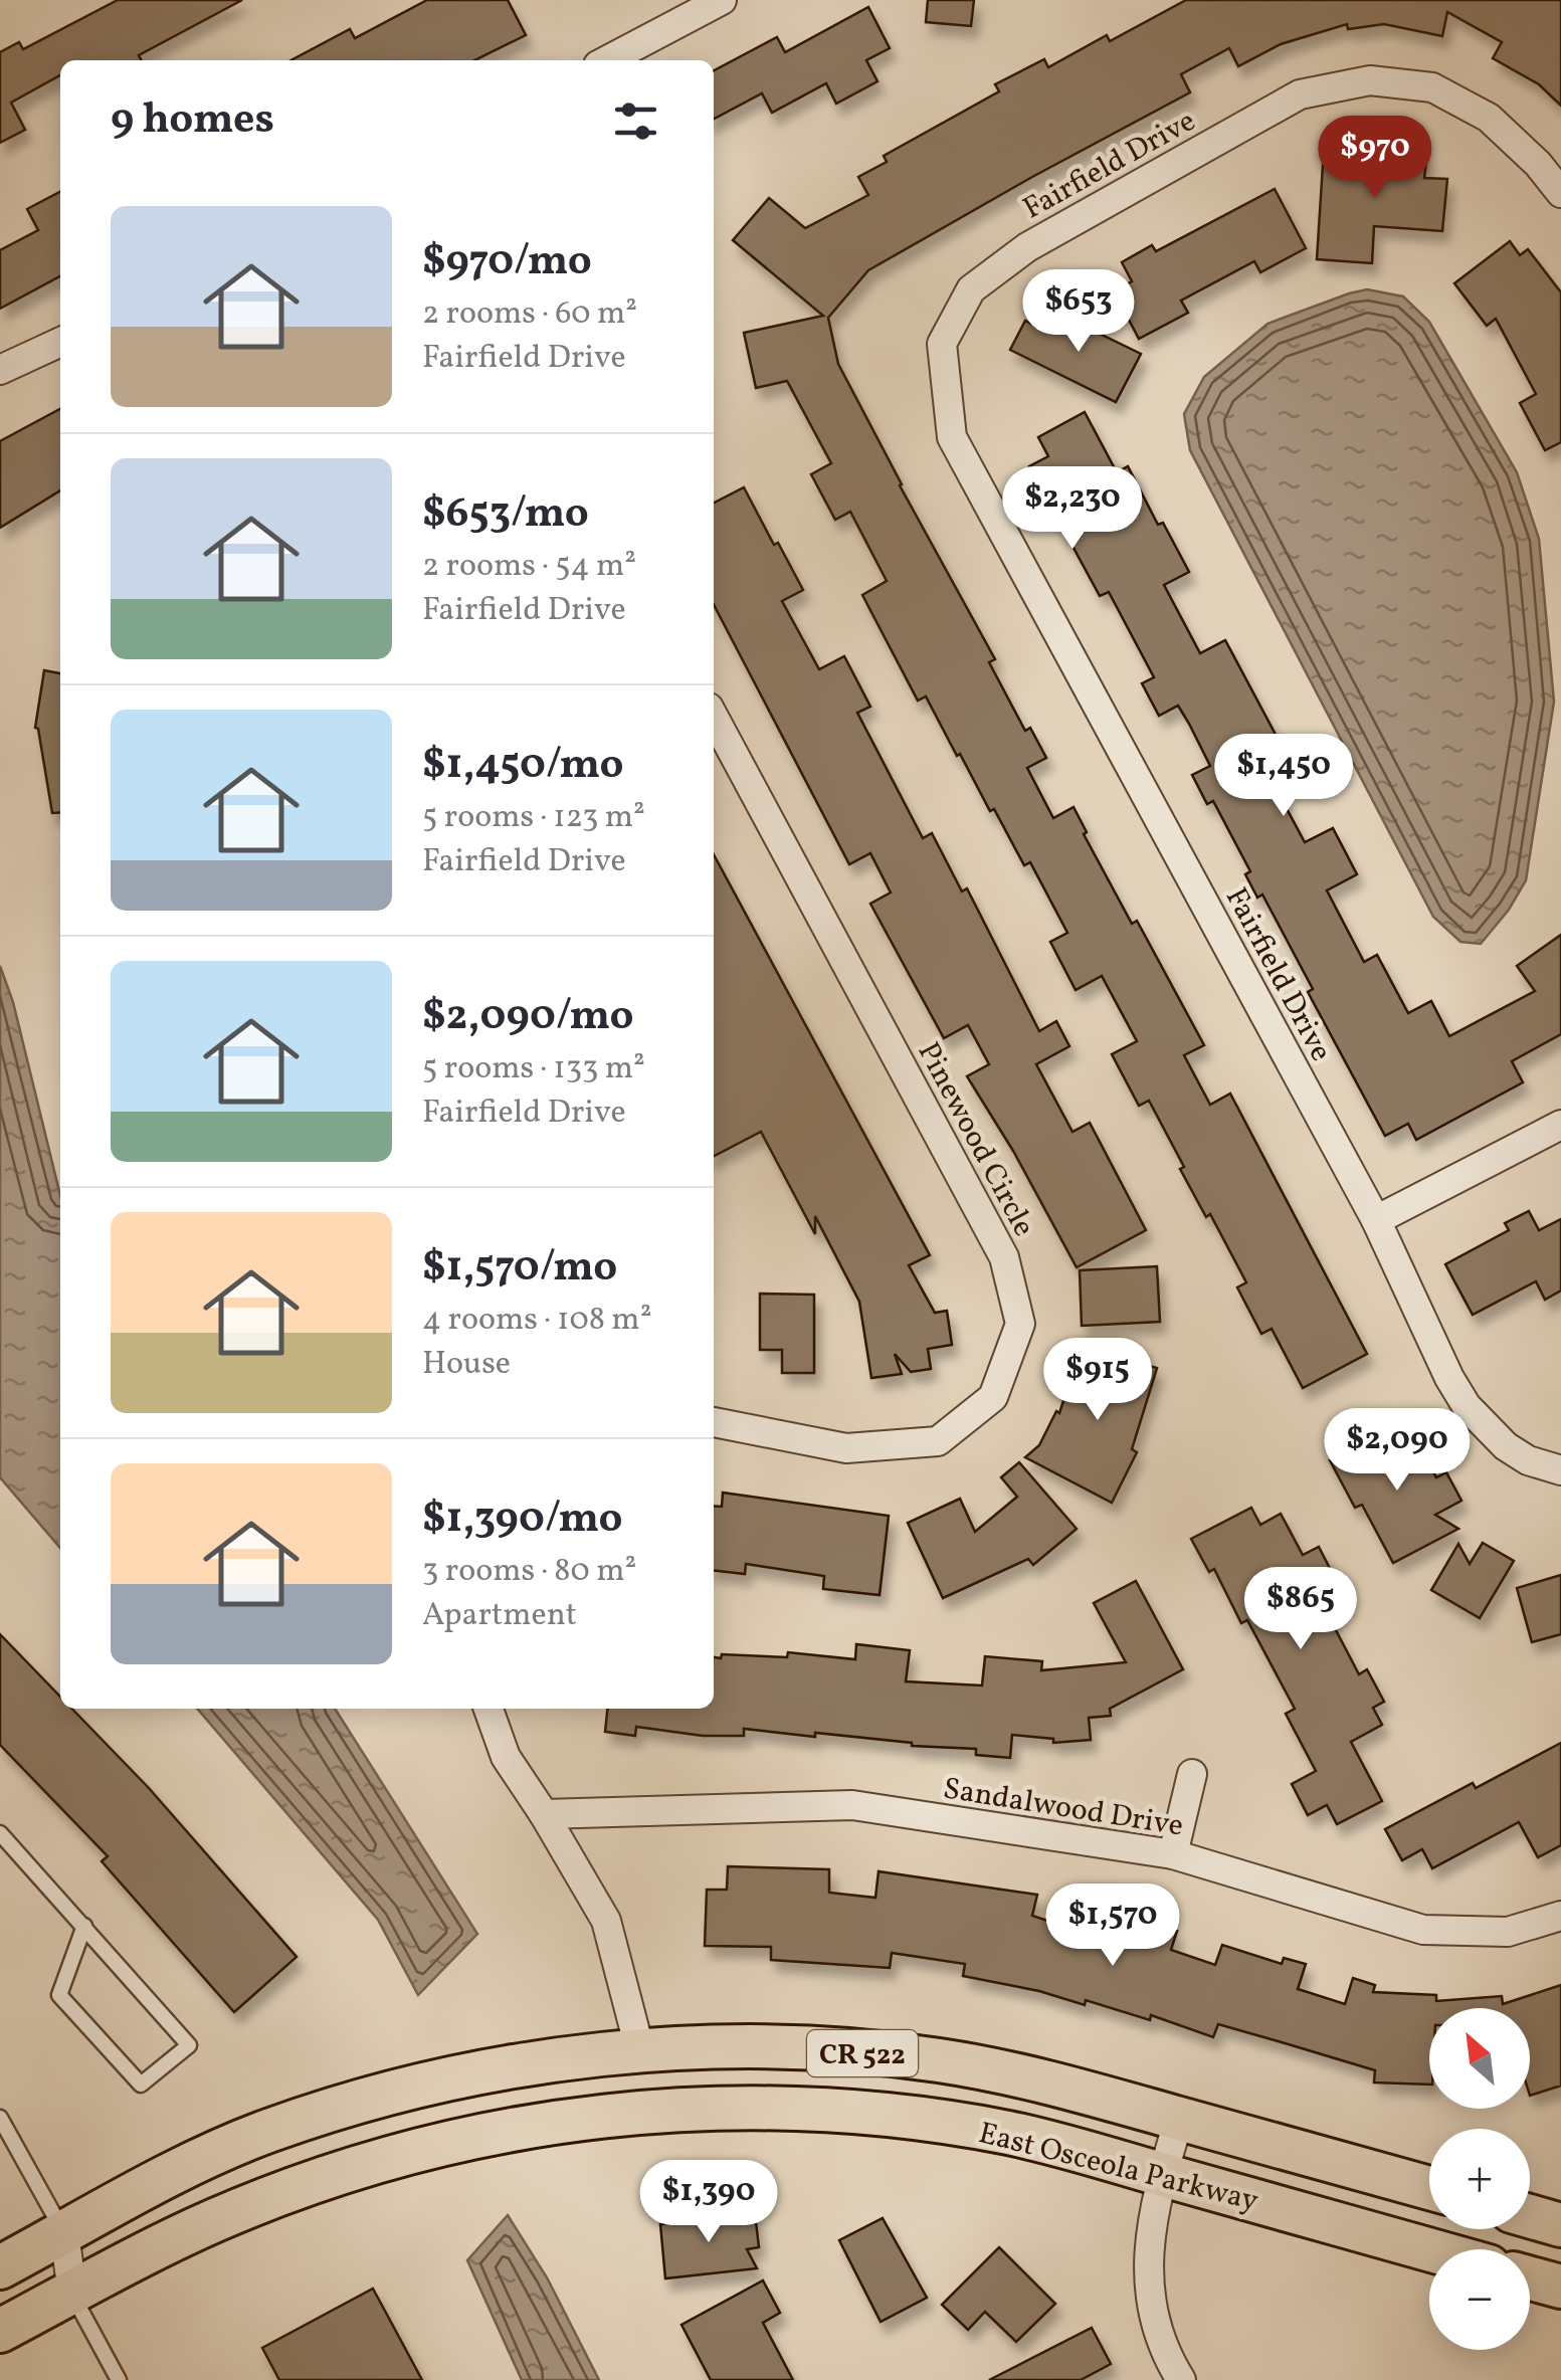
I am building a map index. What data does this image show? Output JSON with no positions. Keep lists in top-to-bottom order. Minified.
{"streets":{"main road":["CR 522","East Osceola Parkway"],"street":["Fairfield Drive","Pinewood Circle","Sandalwood Drive"]},"north":"top left","page":{"heading":"9 homes","price":["$970","$653","$2,230","$1,450","$915","$2,090","$865","$1,570","$1,390"],"list":[{"name":"$970/mo","note":"2 rooms · 60 m² · Fairfield Drive"},{"name":"$653/mo","note":"2 rooms · 54 m² · Fairfield Drive"},{"name":"$1,450/mo","note":"5 rooms · 123 m² · Fairfield Drive"},{"name":"$2,090/mo","note":"5 rooms · 133 m² · Fairfield Drive"},{"name":"$1,570/mo","note":"4 rooms · 108 m² · House"},{"name":"$1,390/mo","note":"3 rooms · 80 m² · Apartment"}],"map_buttons":["+","−"]}}
